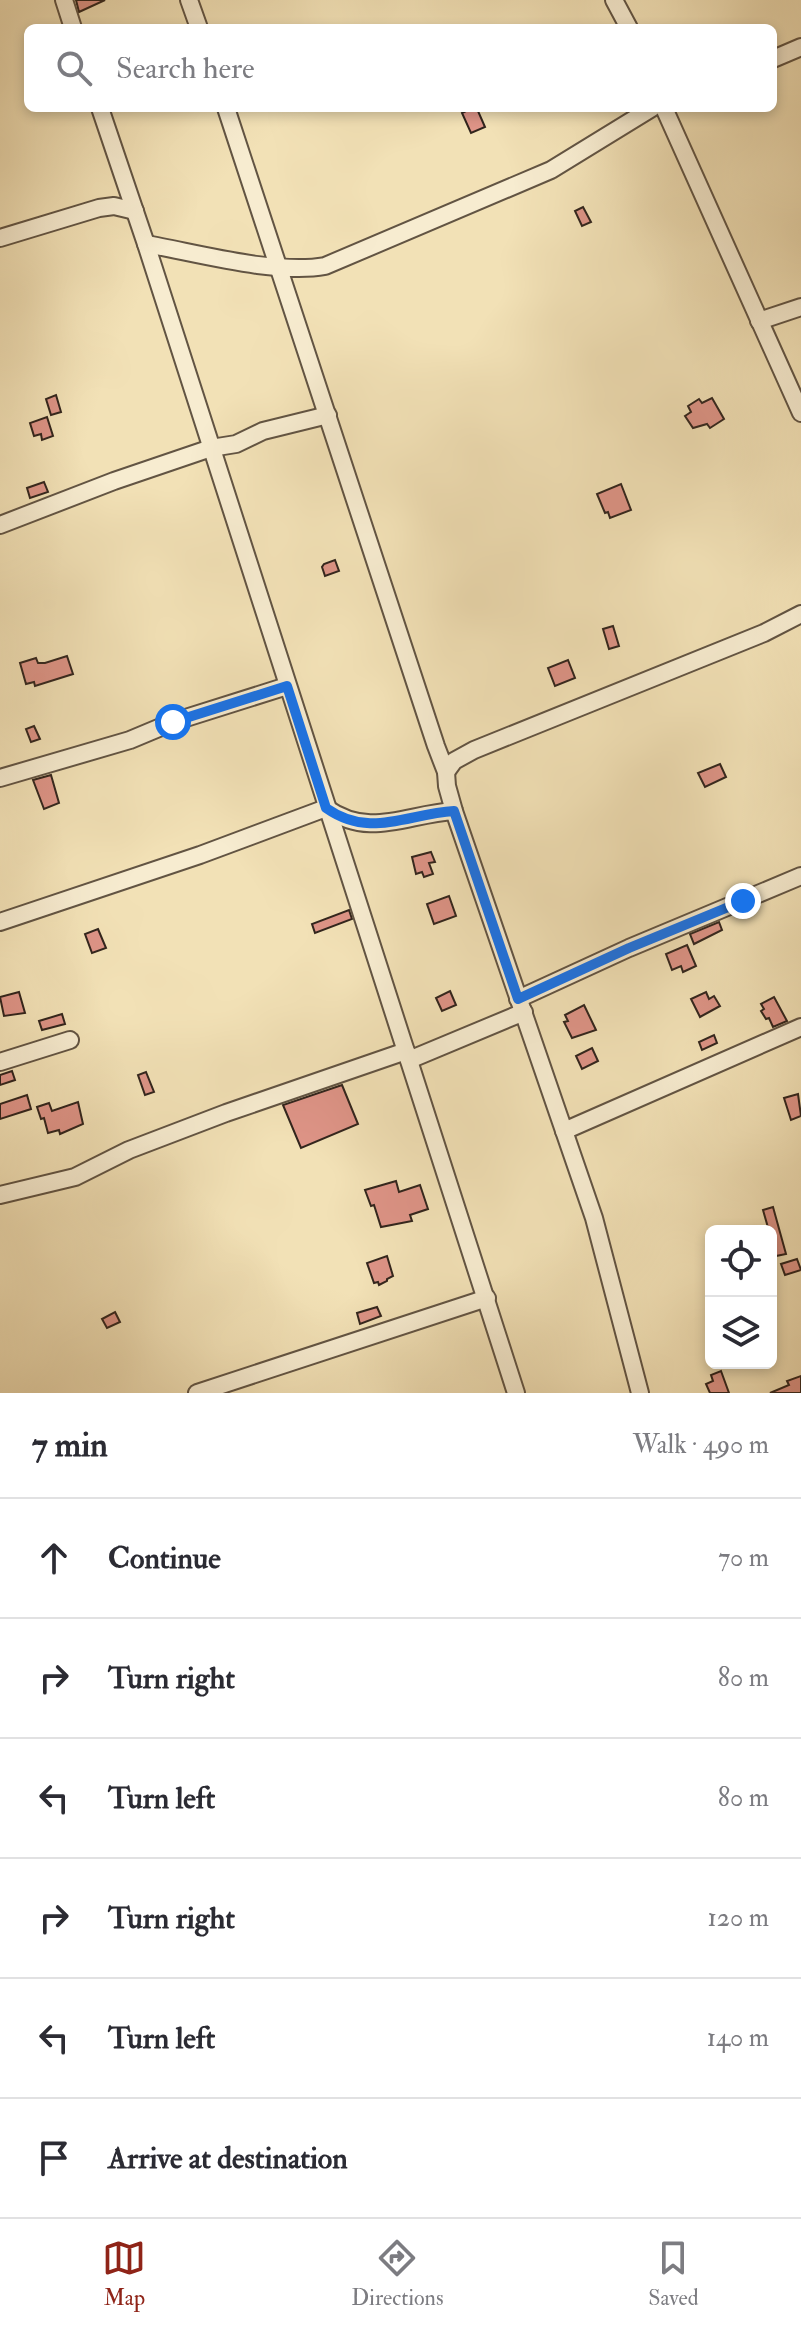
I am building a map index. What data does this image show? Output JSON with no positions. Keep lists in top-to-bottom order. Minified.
{"page":{"search":"Search here","heading":["7 min","Walk · 490 m"],"list":[["Continue","70 m"],["Turn right","80 m"],["Turn left","80 m"],["Turn right","120 m"],["Turn left","140 m"],"Arrive at destination"],"nav":["Map","Directions","Saved"]}}
